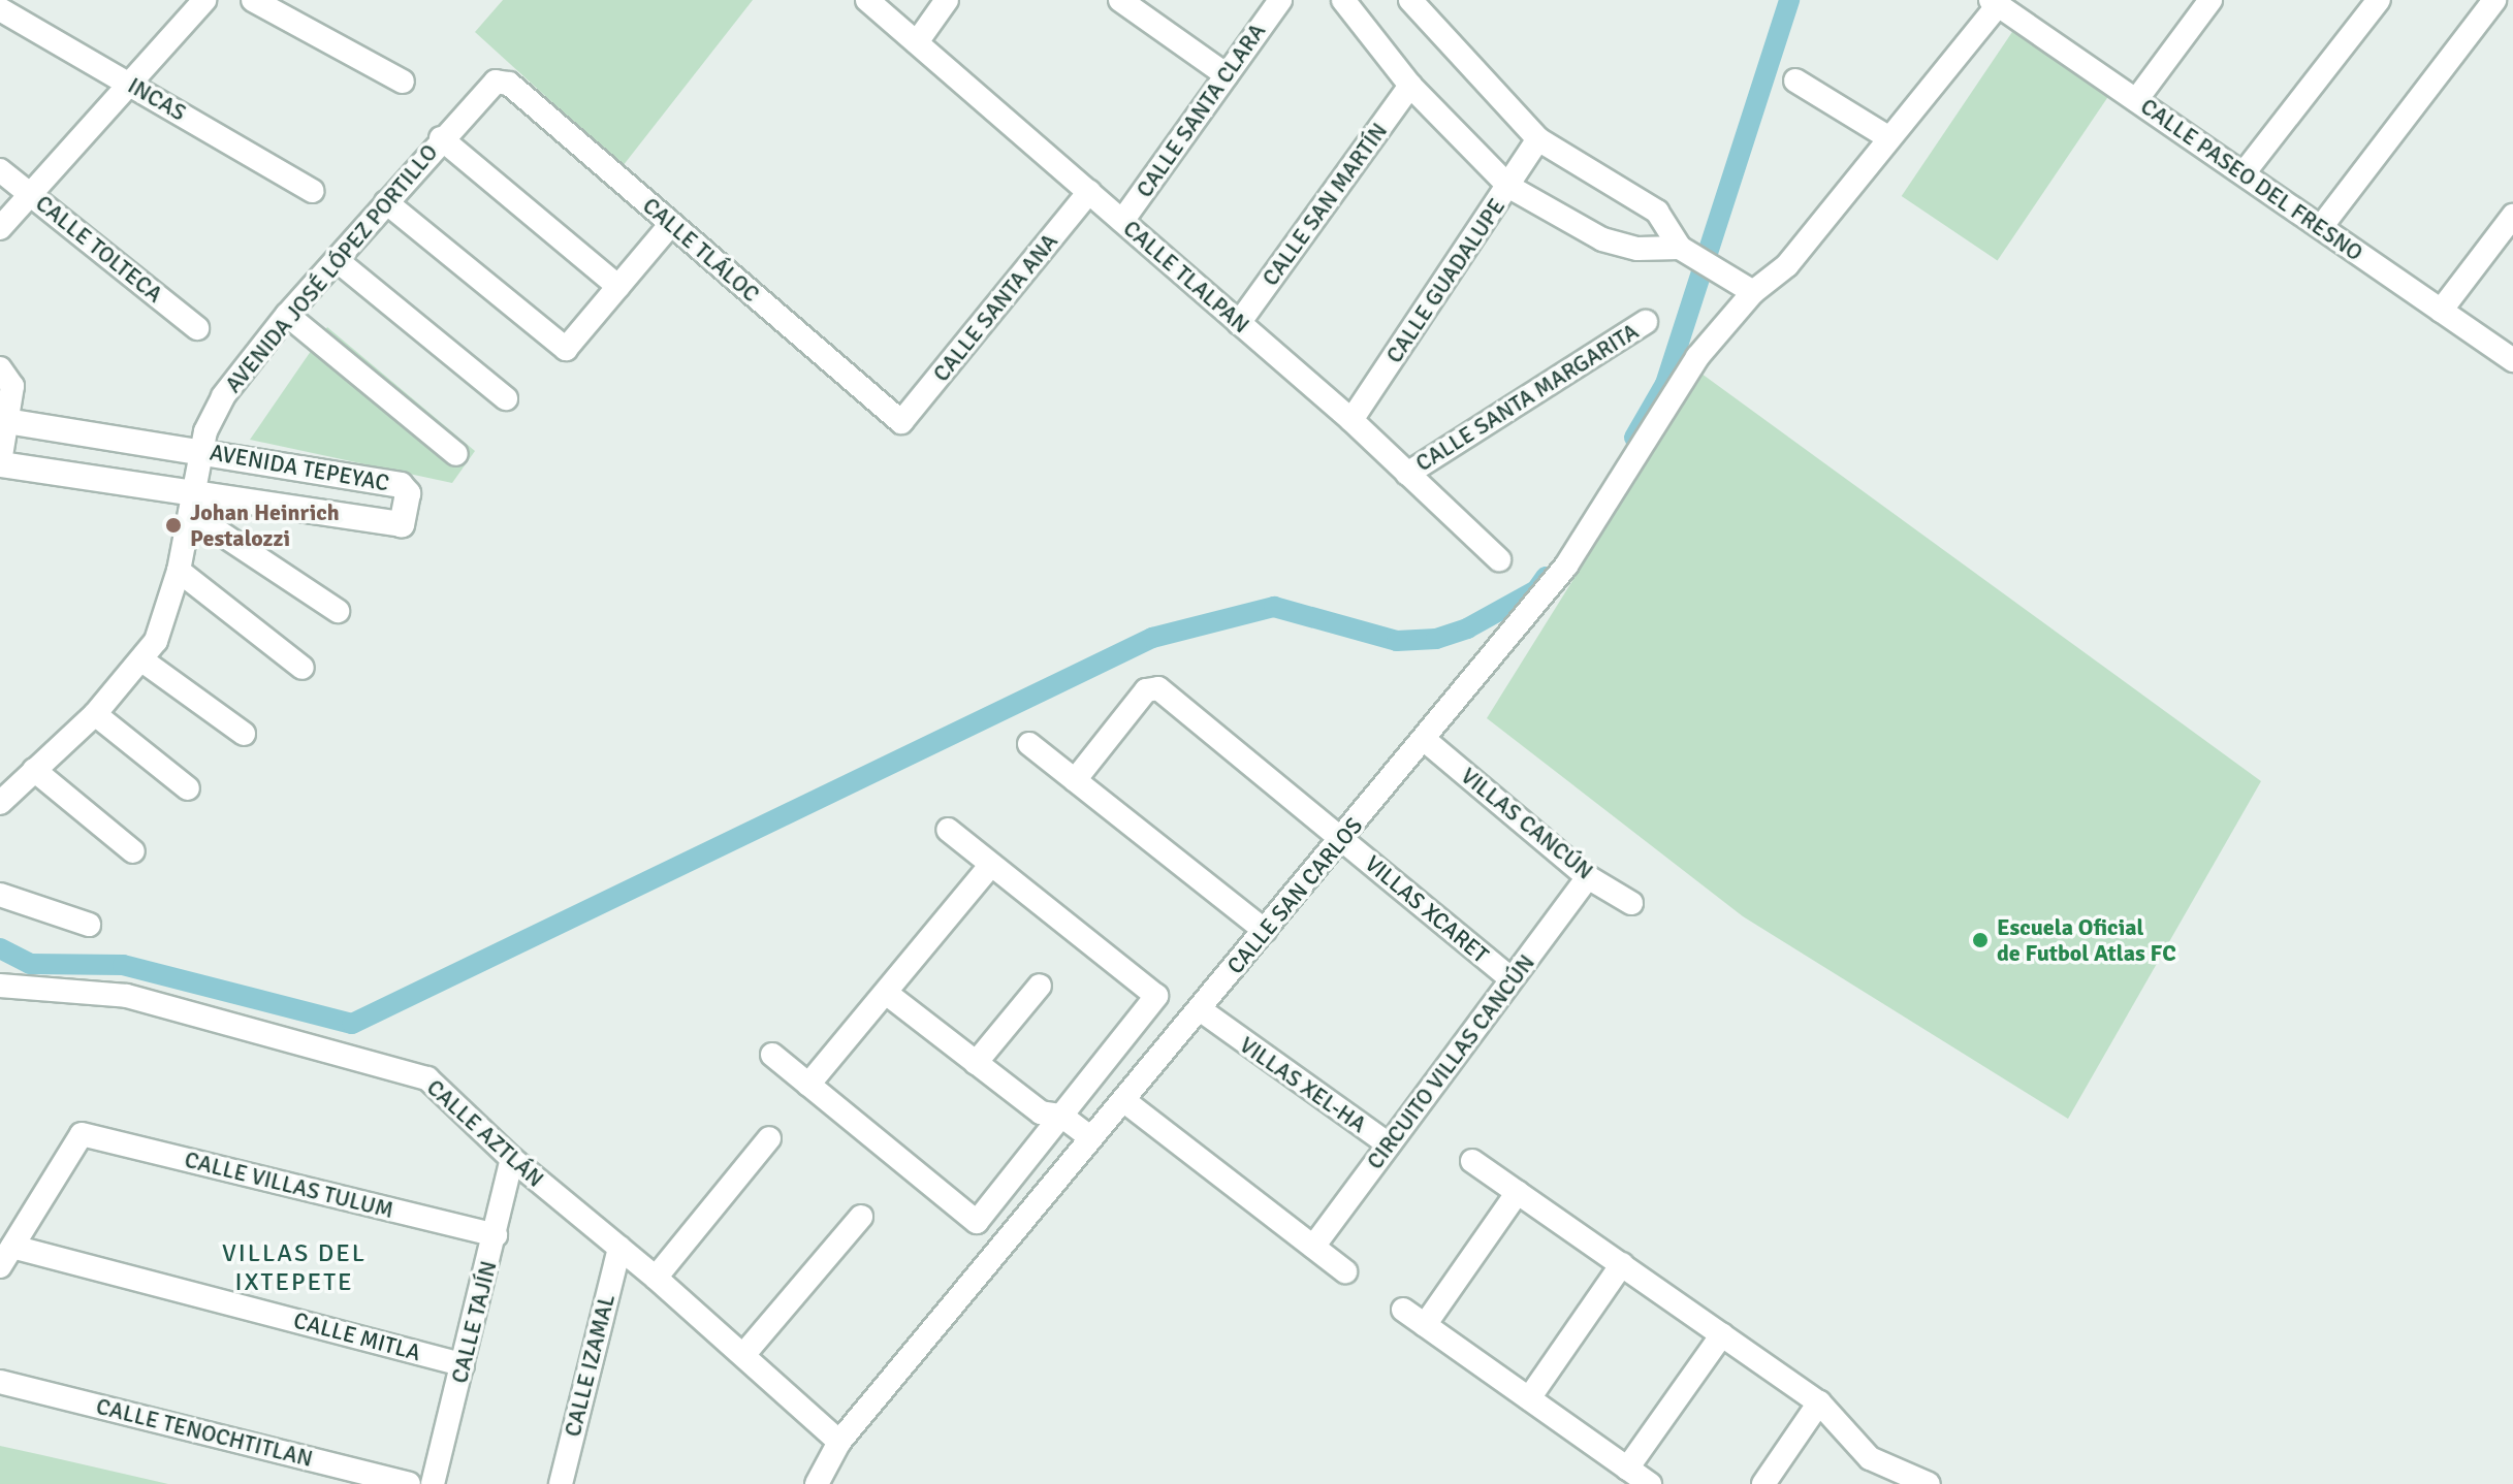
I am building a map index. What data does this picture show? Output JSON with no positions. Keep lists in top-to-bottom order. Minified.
{"streets":{"street":["INCAS","CALLE SANTA CLARA","CALLE PASEO DEL FRESNO","CALLE SAN MARTÍN","CALLE TOLTECA","CALLE TLÁLOC","AVENIDA JOSÉ LÓPEZ PORTILLO","CALLE TLALPAN","CALLE GUADALUPE","CALLE SANTA ANA","CALLE SANTA MARGARITA","AVENIDA TEPEYAC","VILLAS CANCÚN","CALLE SAN CARLOS","VILLAS XCARET","CIRCUITO VILLAS CANCÚN","VILLAS XEL-HA","CALLE AZTLÁN","CALLE VILLAS TULUM","CALLE TAJÍN","CALLE MITLA","CALLE IZAMAL","CALLE TENOCHTITLAN"]},"crossings":[["CALLE SANTA CLARA","CALLE TLALPAN"],["CALLE PASEO DEL FRESNO","CALLE SAN CARLOS"],["CALLE SAN MARTÍN","CALLE TLALPAN"],["CALLE TLÁLOC","AVENIDA JOSÉ LÓPEZ PORTILLO"],["CALLE TLÁLOC","CALLE SANTA ANA"],["AVENIDA JOSÉ LÓPEZ PORTILLO","AVENIDA TEPEYAC"],["CALLE TLALPAN","CALLE GUADALUPE"],["CALLE TLALPAN","CALLE SANTA ANA"],["CALLE TLALPAN","CALLE SANTA MARGARITA"],["VILLAS CANCÚN","CALLE SAN CARLOS"],["VILLAS CANCÚN","CIRCUITO VILLAS CANCÚN"],["CALLE SAN CARLOS","VILLAS XCARET"],["CALLE SAN CARLOS","VILLAS XEL-HA"],["CALLE SAN CARLOS","CALLE AZTLÁN"],["VILLAS XCARET","CIRCUITO VILLAS CANCÚN"],["CIRCUITO VILLAS CANCÚN","VILLAS XEL-HA"],["CALLE AZTLÁN","CALLE TAJÍN"],["CALLE AZTLÁN","CALLE IZAMAL"],["CALLE VILLAS TULUM","CALLE TAJÍN"],["CALLE VILLAS TULUM","CALLE MITLA"],["CALLE TAJÍN","CALLE MITLA"]],"districts":["VILLAS DEL IXTEPETE"],"places":["Johan Heinrich Pestalozzi","Escuela Oficial de Futbol Atlas FC"]}
